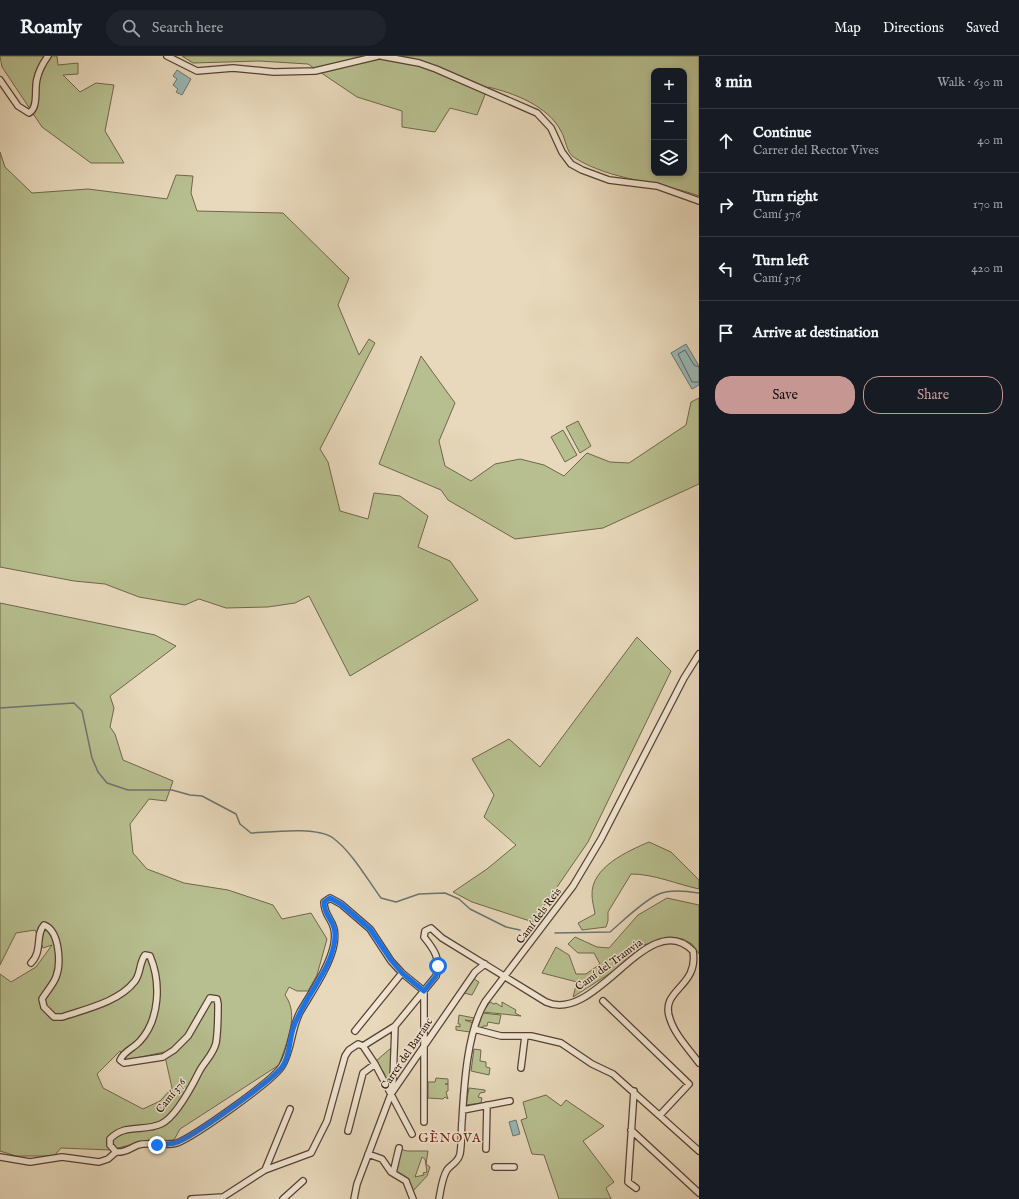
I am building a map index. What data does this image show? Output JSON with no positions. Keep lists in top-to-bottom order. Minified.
{"streets":{"street":["Camí dels Reis","Camí del Tramvia","Carrer del Barranc","Camí 376"]},"crossings":[["Camí dels Reis","Camí del Tramvia"],["Camí del Tramvia","Carrer del Barranc"]],"districts":["GÈNOVA"],"page":{"header":"Roamly","search":"Search here","nav":["Map","Directions","Saved"],"heading":["8 min","Walk · 630 m"],"map_buttons":["+","−"],"list":[["Continue","Carrer del Rector Vives","40 m"],["Turn right","Camí 376","170 m"],["Turn left","Camí 376","420 m"],"Arrive at destination"],"buttons":["Save","Share"]}}
